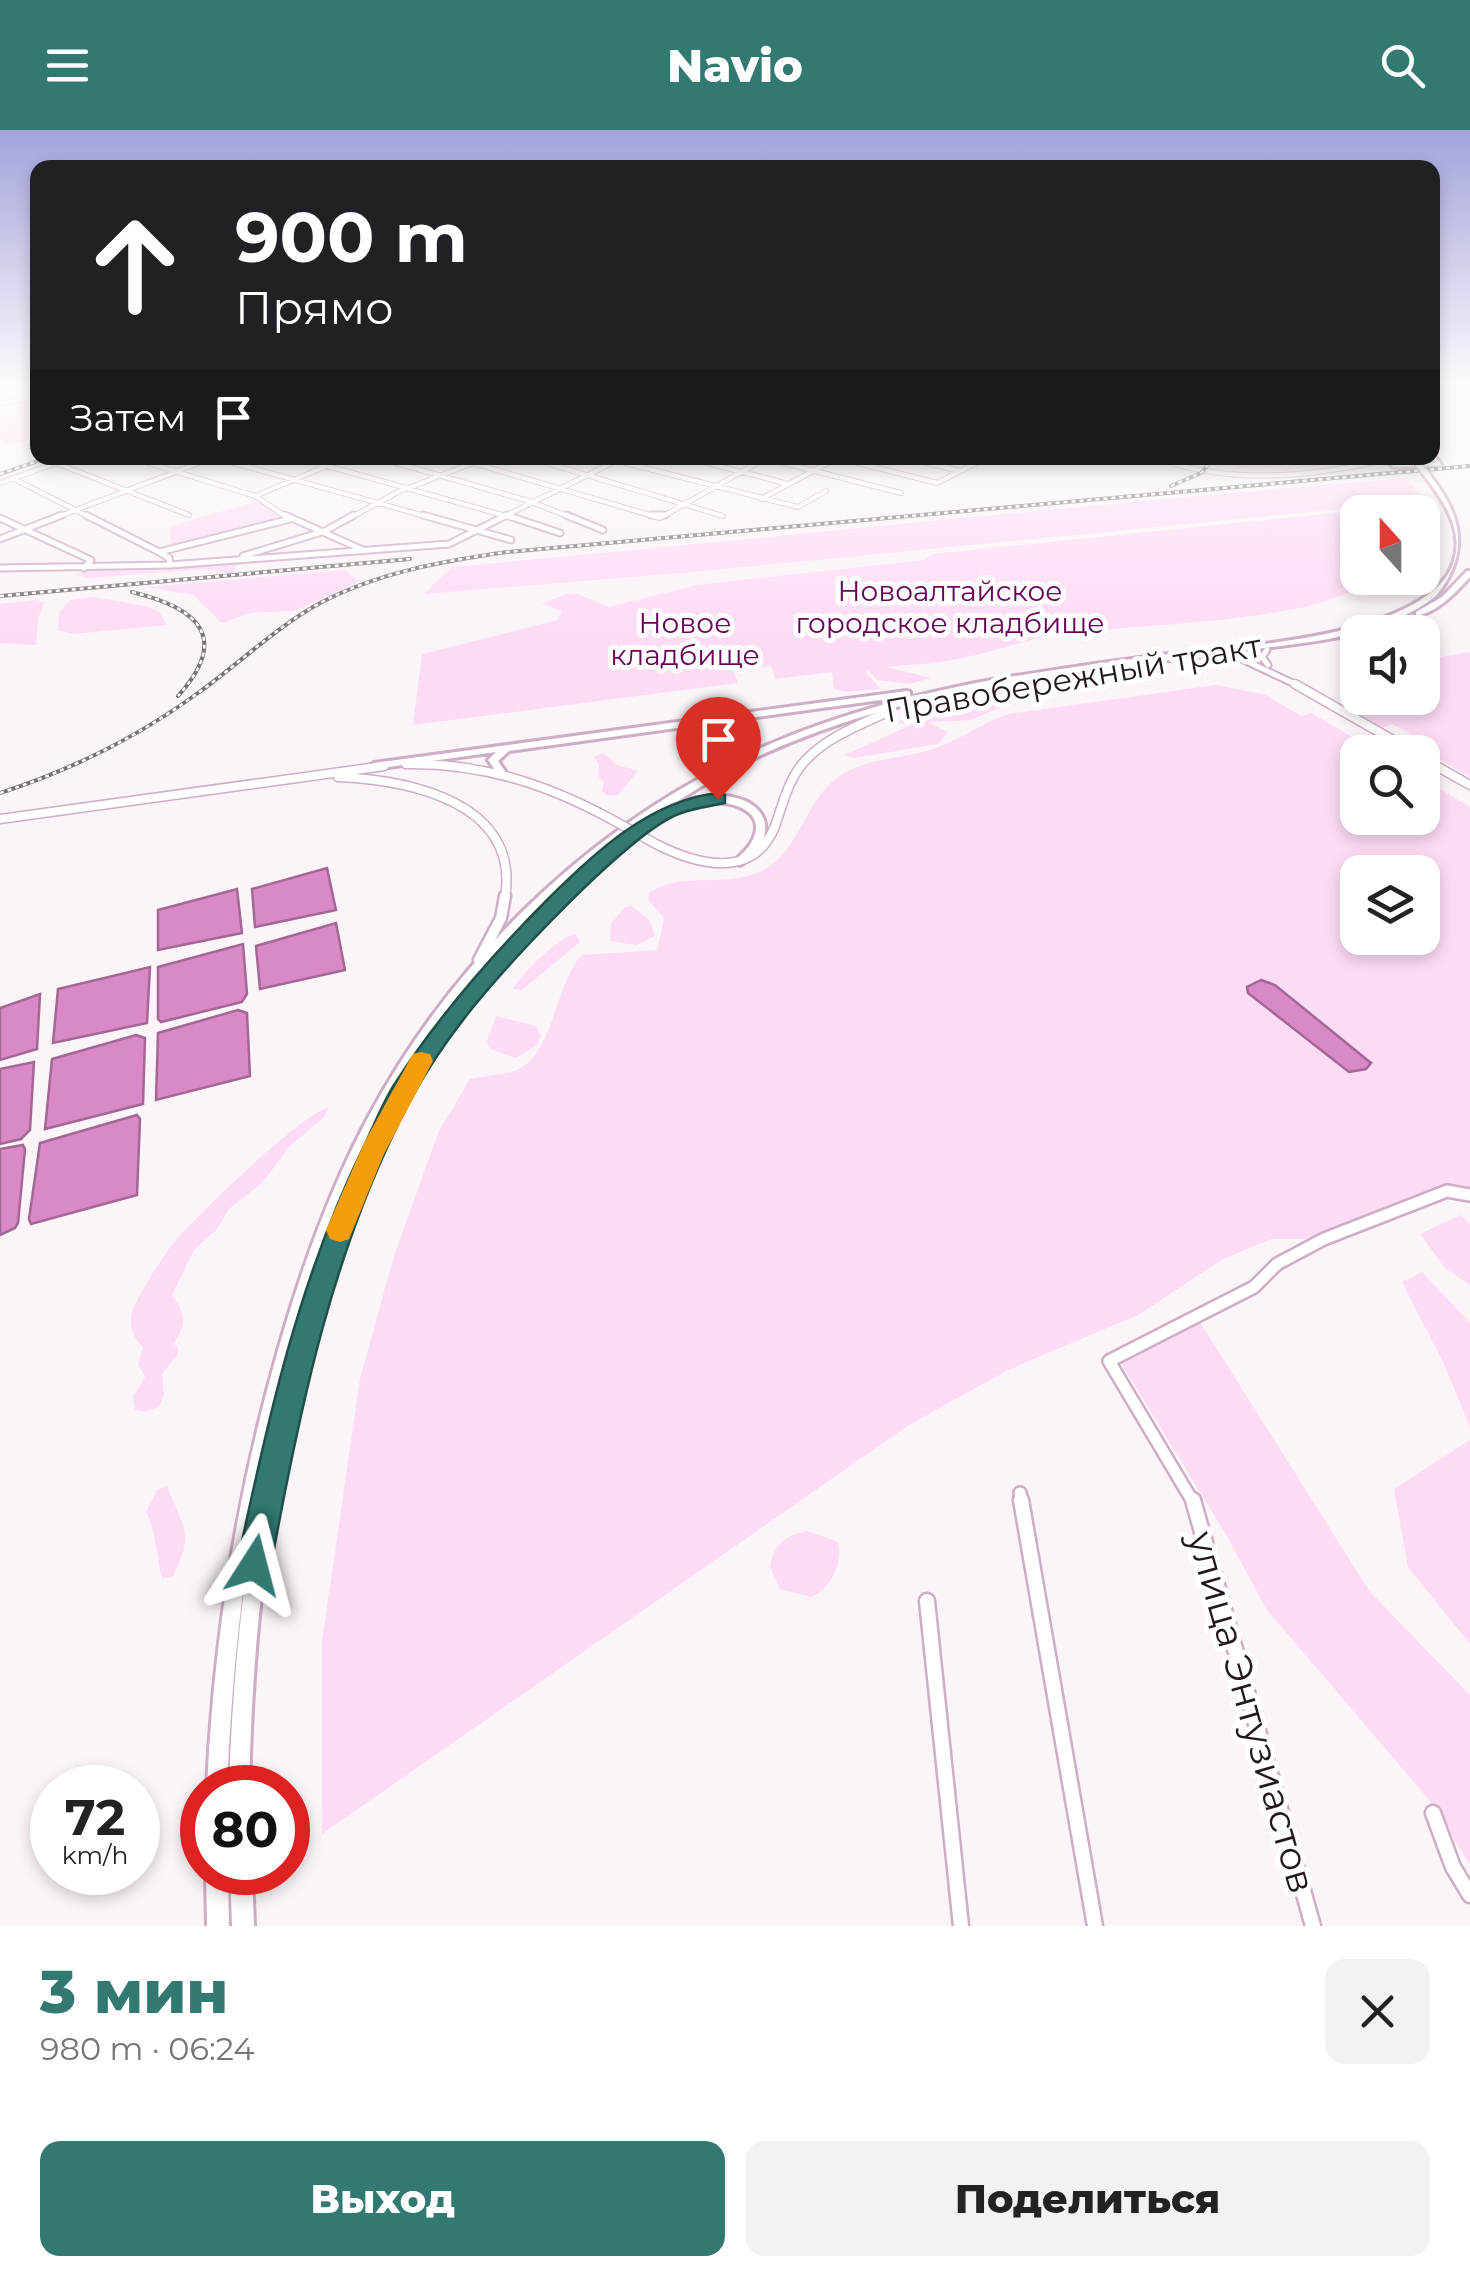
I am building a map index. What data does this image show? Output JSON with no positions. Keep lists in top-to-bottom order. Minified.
{"streets":{"highway":["Правобережный тракт"],"street":["улица Энтузиастов"]},"parks":["Новоалтайское городское кладбище","Новое кладбище"],"north":"top","page":{"header":"Navio","turn":["900 m","Прямо"],"then":"Затем","speed":"72 km/h","limit":"80","heading":["3 мин","980 m · 06:24"],"buttons":["Выход","Поделиться"]}}
